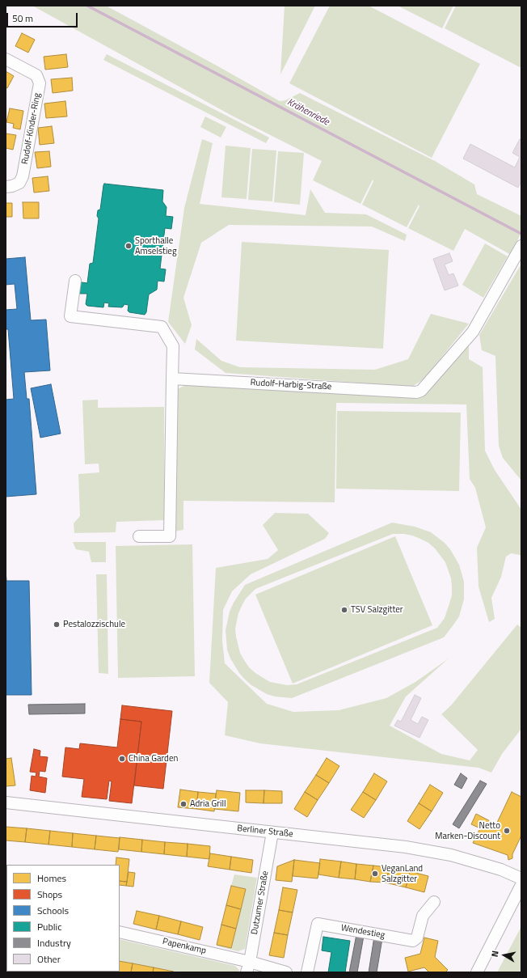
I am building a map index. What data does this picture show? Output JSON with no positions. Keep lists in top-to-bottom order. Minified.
{"streets":{"street":["Rudolf-Kinder-Ring","Rudolf-Harbig-Straße","Berliner Straße","Dutzumer Straße","Wendestieg","Papenkamp"]},"crossings":[["Berliner Straße","Dutzumer Straße"],["Dutzumer Straße","Papenkamp"]],"water":["Krähenriede"],"places":["Sporthalle Amselstieg","TSV Salzgitter","Pestalozzischule","China Garden","Adria Grill","Netto Marken-Discount","VeganLand Salzgitter"],"legend":["Homes","Shops","Schools","Public","Industry","Other"],"scale_bar":"50 m","north":"left"}
